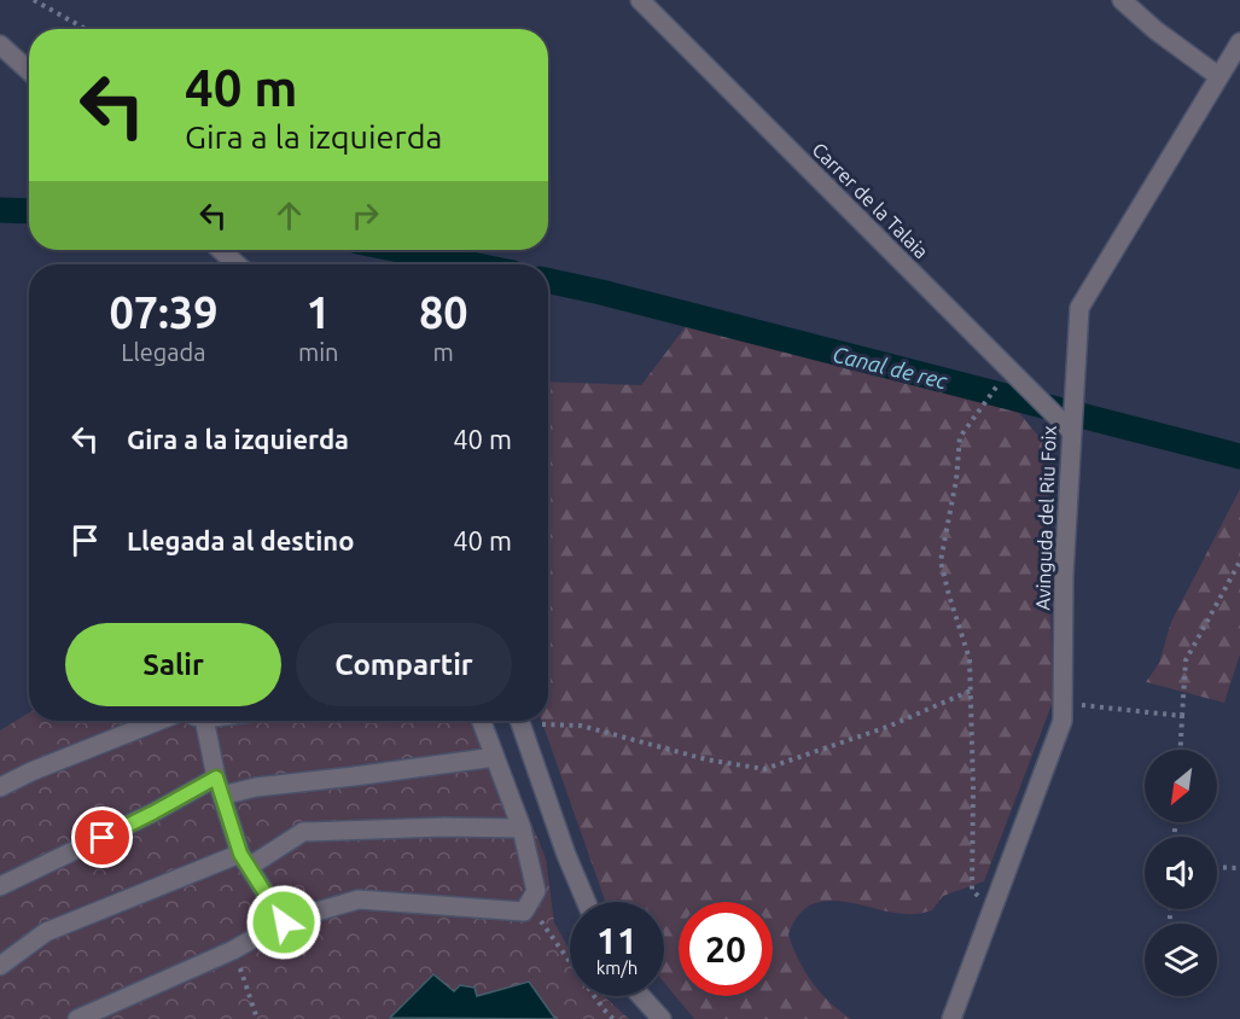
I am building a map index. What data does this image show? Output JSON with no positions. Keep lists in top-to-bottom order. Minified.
{"streets":{"street":["Carrer de la Talaia","Avinguda del Riu Foix"]},"crossings":[["Carrer de la Talaia","Avinguda del Riu Foix"]],"water":["Canal de rec"],"north":"bottom left","page":{"turn":["40 m","Gira a la izquierda"],"eta":["07:39","Llegada","1","min","80","m"],"list":[{"name":"Gira a la izquierda","value":"40 m"},{"name":"Llegada al destino","value":"40 m"}],"buttons":["Salir","Compartir"],"speed":"11 km/h","limit":"20"}}
